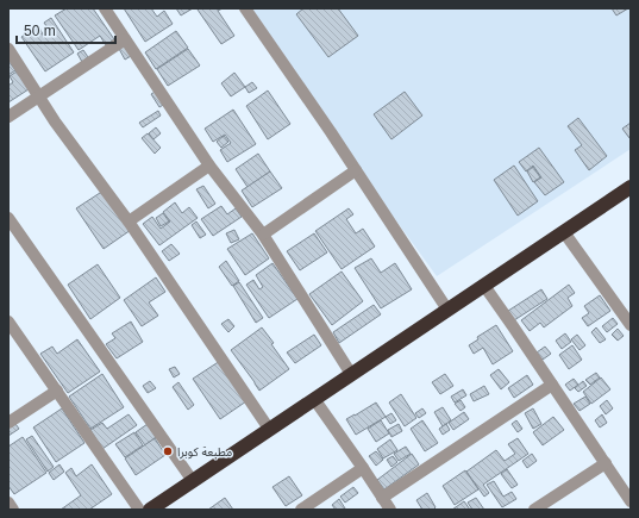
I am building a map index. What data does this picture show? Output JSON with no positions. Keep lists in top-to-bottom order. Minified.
{"places":["مطبعة كوبرا"],"scale_bar":"50 m"}
